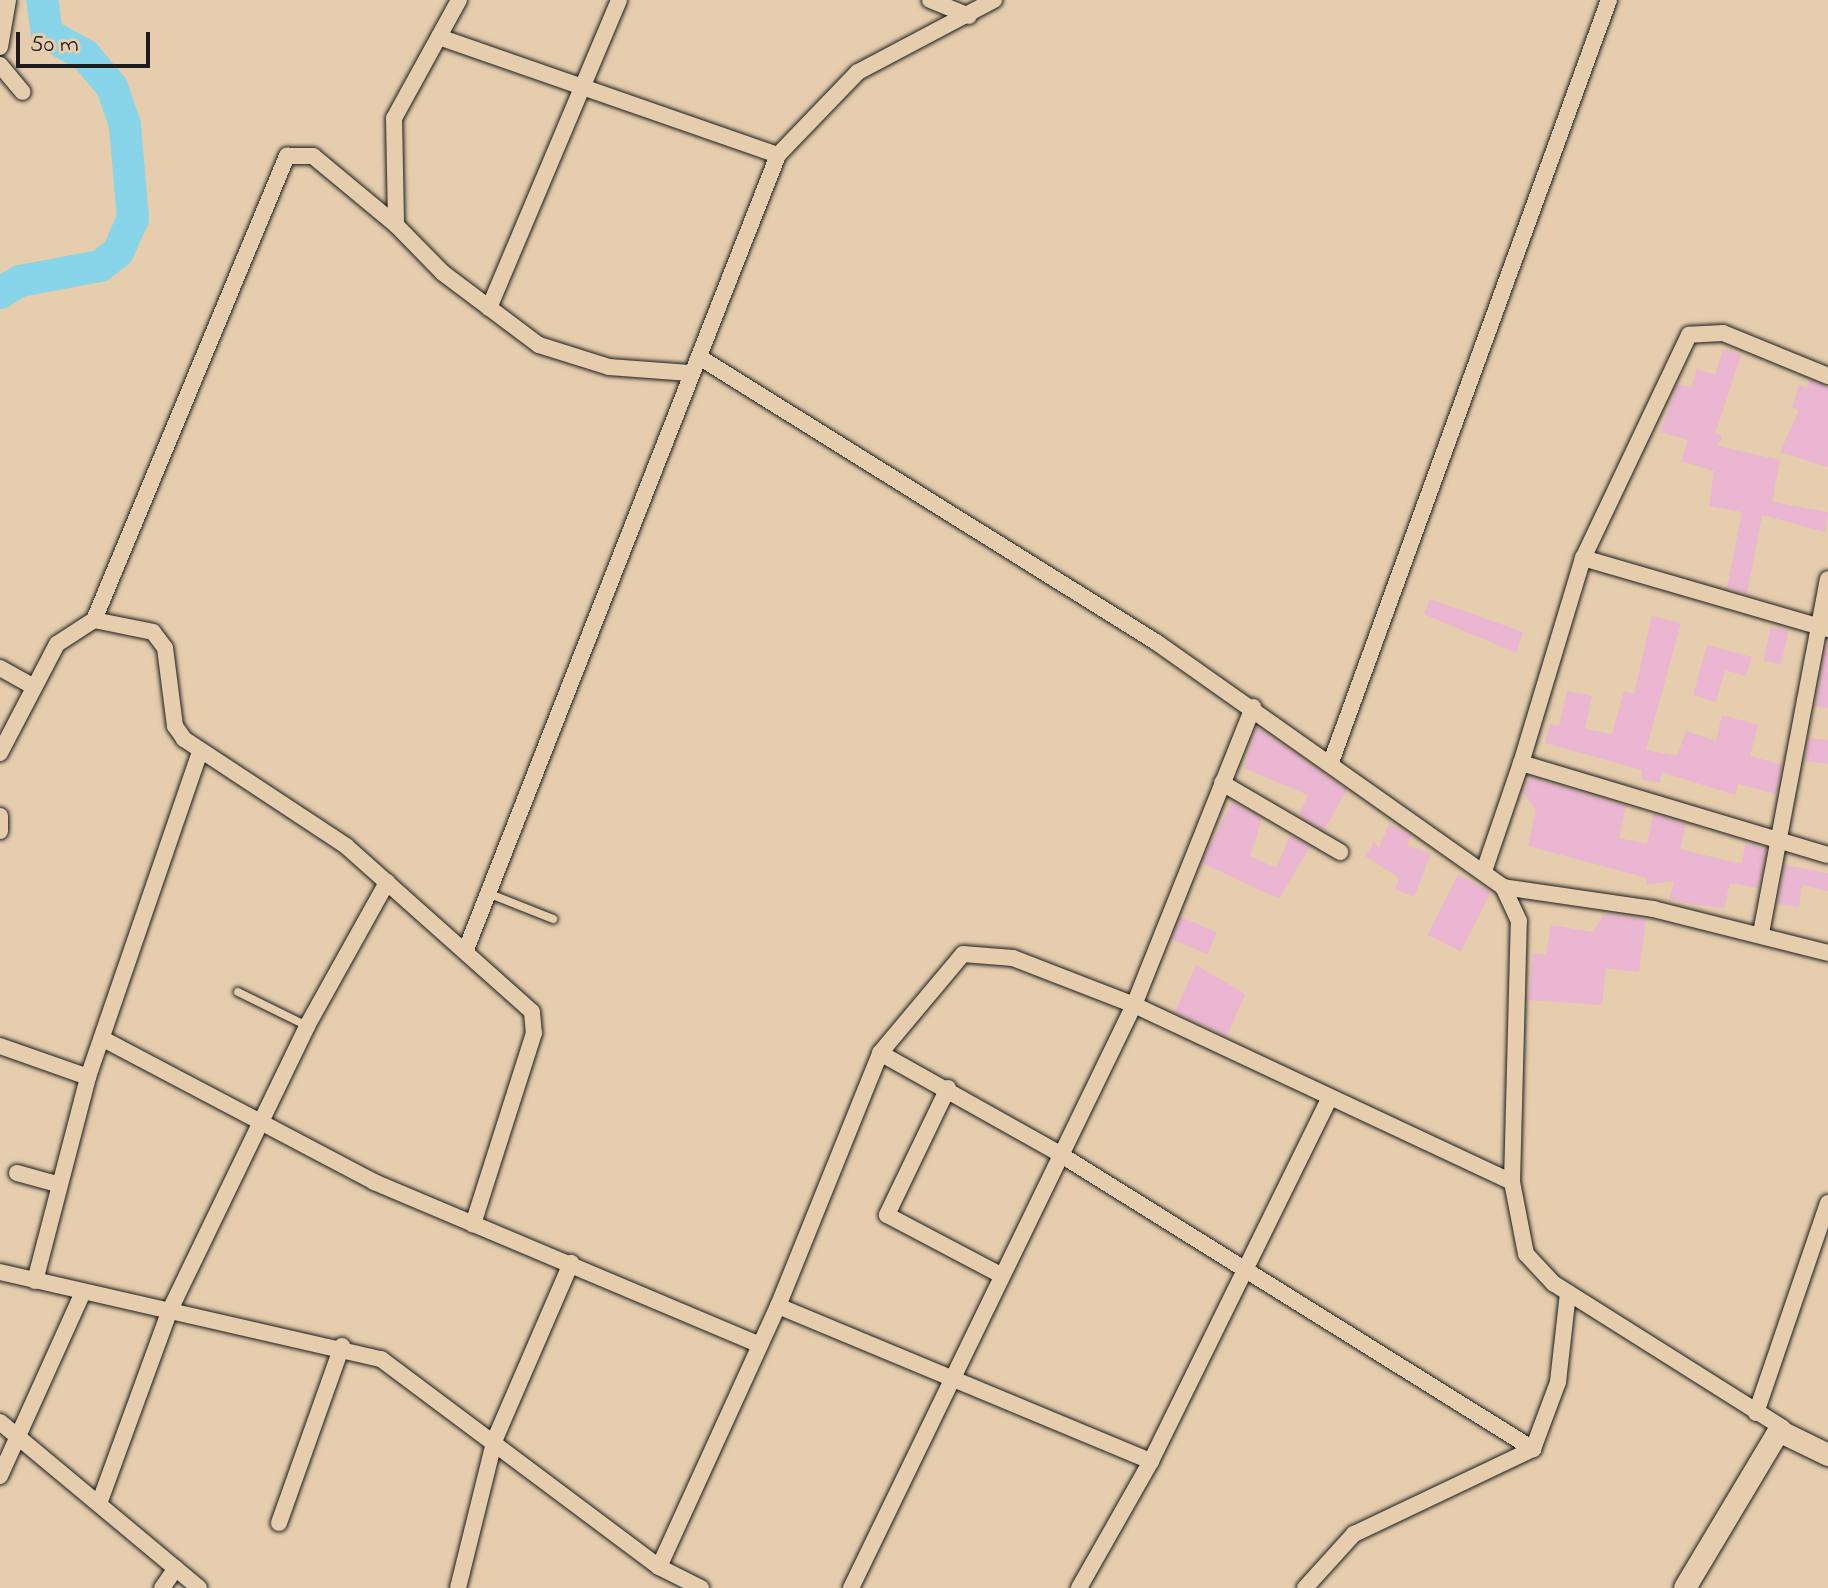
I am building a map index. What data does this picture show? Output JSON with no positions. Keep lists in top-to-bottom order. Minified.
{"scale_bar":"50 m"}
